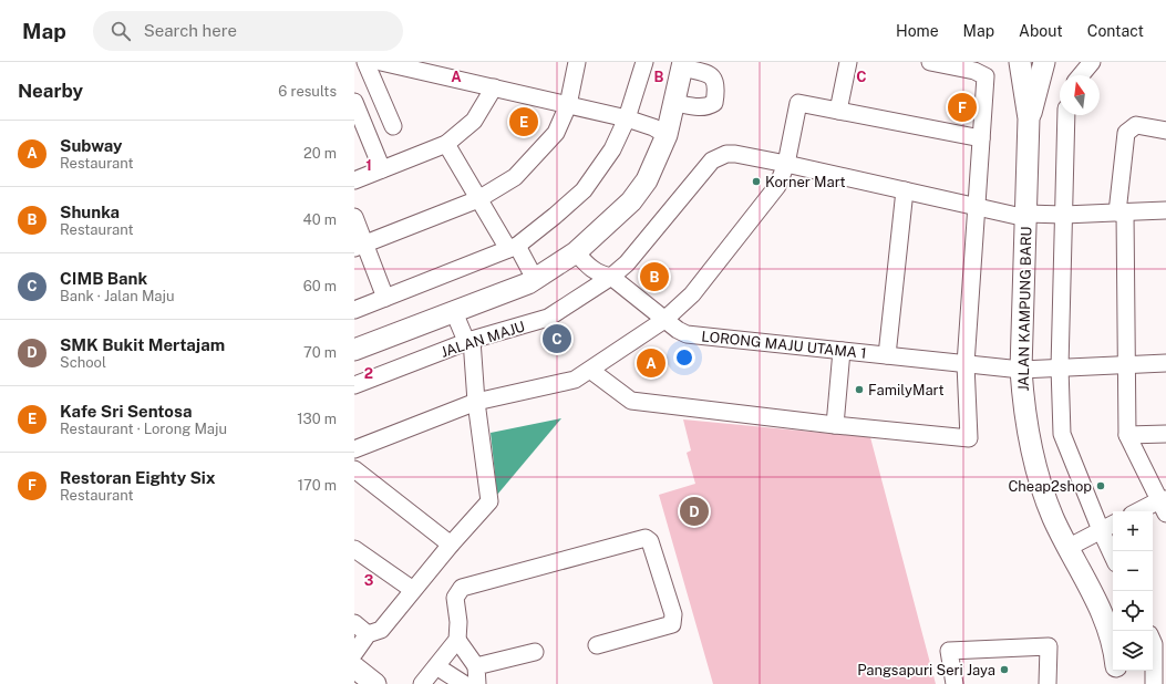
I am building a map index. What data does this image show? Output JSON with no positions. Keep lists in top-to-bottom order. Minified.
{"streets":{"main road":["JALAN KAMPUNG BARU"],"street":["JALAN MAJU","LORONG MAJU UTAMA 1"]},"crossings":[["JALAN KAMPUNG BARU","LORONG MAJU UTAMA 1"],["JALAN MAJU","LORONG MAJU UTAMA 1"]],"places":["Korner Mart","FamilyMart","Cheap2shop","Pangsapuri Seri Jaya"],"north":"top","page":{"header":"Map","search":"Search here","nav":["Home","Map","About","Contact"],"heading":["Nearby","6 results"],"pins":["F","E","B","C","A","D"],"list":[{"mark":"A","name":"Subway","note":"Restaurant","value":"20 m"},{"mark":"B","name":"Shunka","note":"Restaurant","value":"40 m"},{"mark":"C","name":"CIMB Bank","note":"Bank · Jalan Maju","value":"60 m"},{"mark":"D","name":"SMK Bukit Mertajam","note":"School","value":"70 m"},{"mark":"E","name":"Kafe Sri Sentosa","note":"Restaurant · Lorong Maju","value":"130 m"},{"mark":"F","name":"Restoran Eighty Six","note":"Restaurant","value":"170 m"}],"map_buttons":["+","−"]},"grid":{"columns":["A","B","C"],"rows":["1","2","3"]}}
